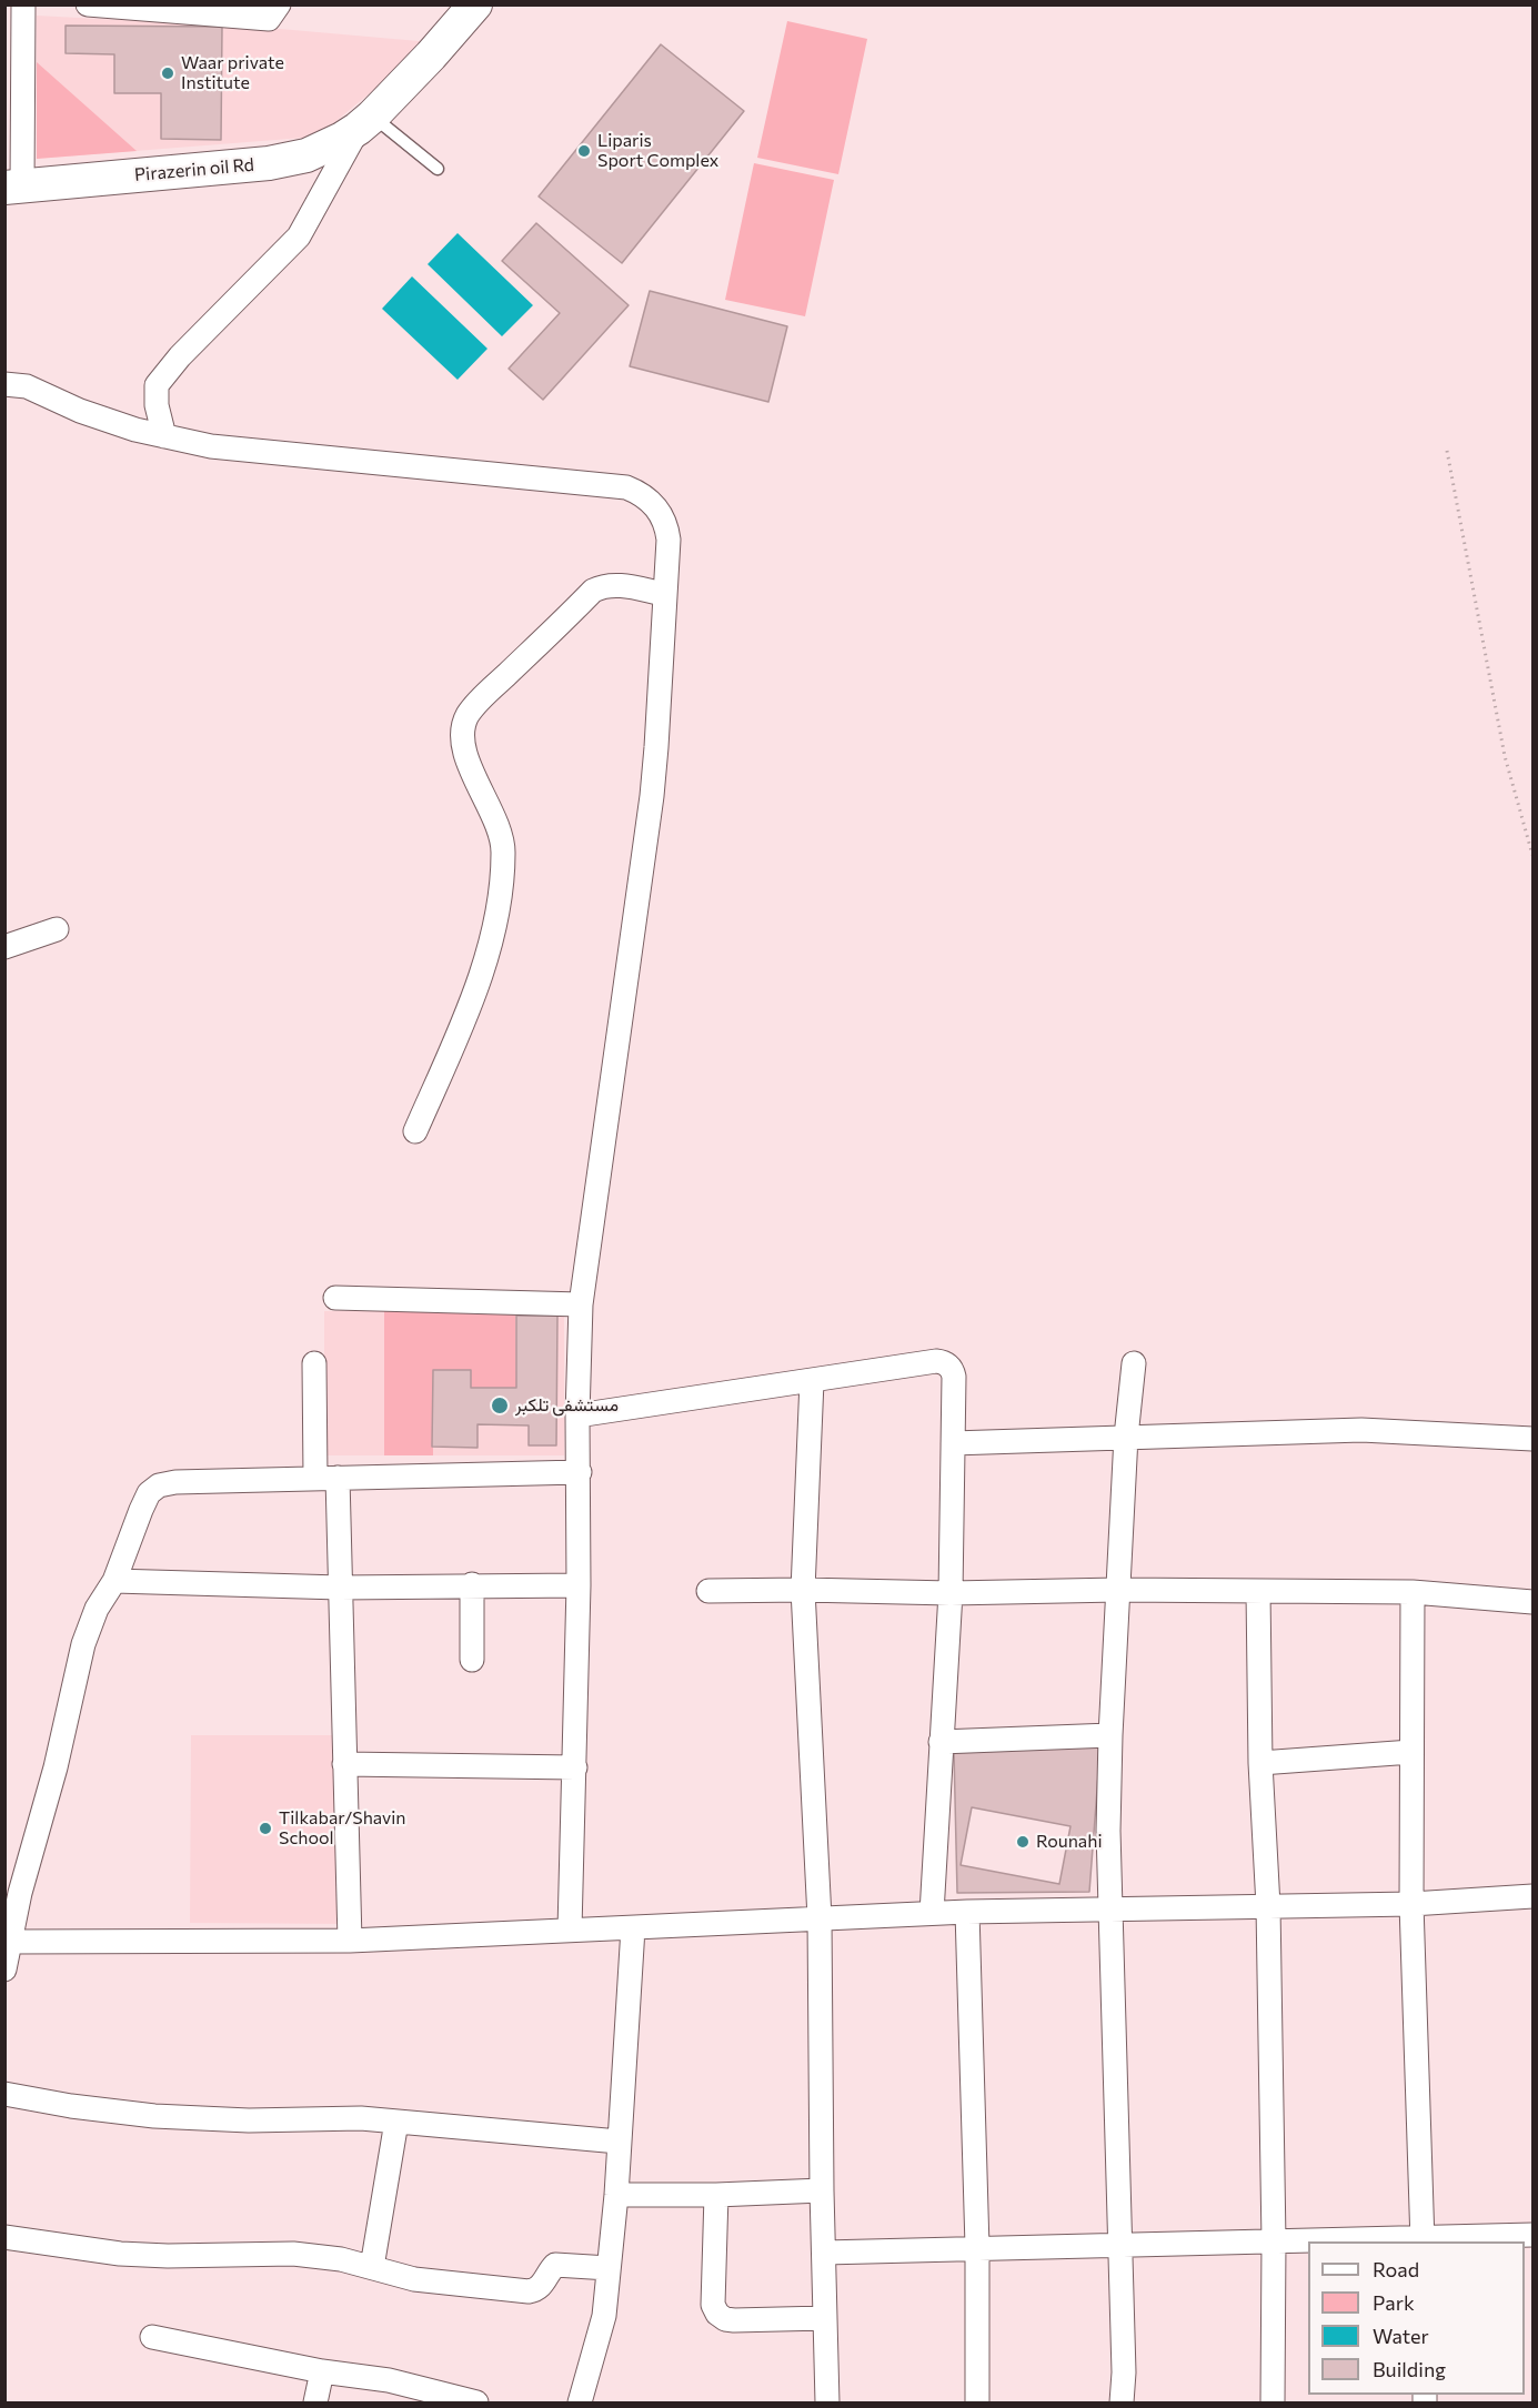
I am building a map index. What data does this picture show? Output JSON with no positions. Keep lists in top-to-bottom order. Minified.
{"streets":{"main road":["Pirazerin oil Rd"]},"places":["Waar private Institute","Liparis Sport Complex","مستشفى تلكبر","Tilkabar/Shavin School","Rounahi"],"legend":["Road","Park","Water","Building"]}
